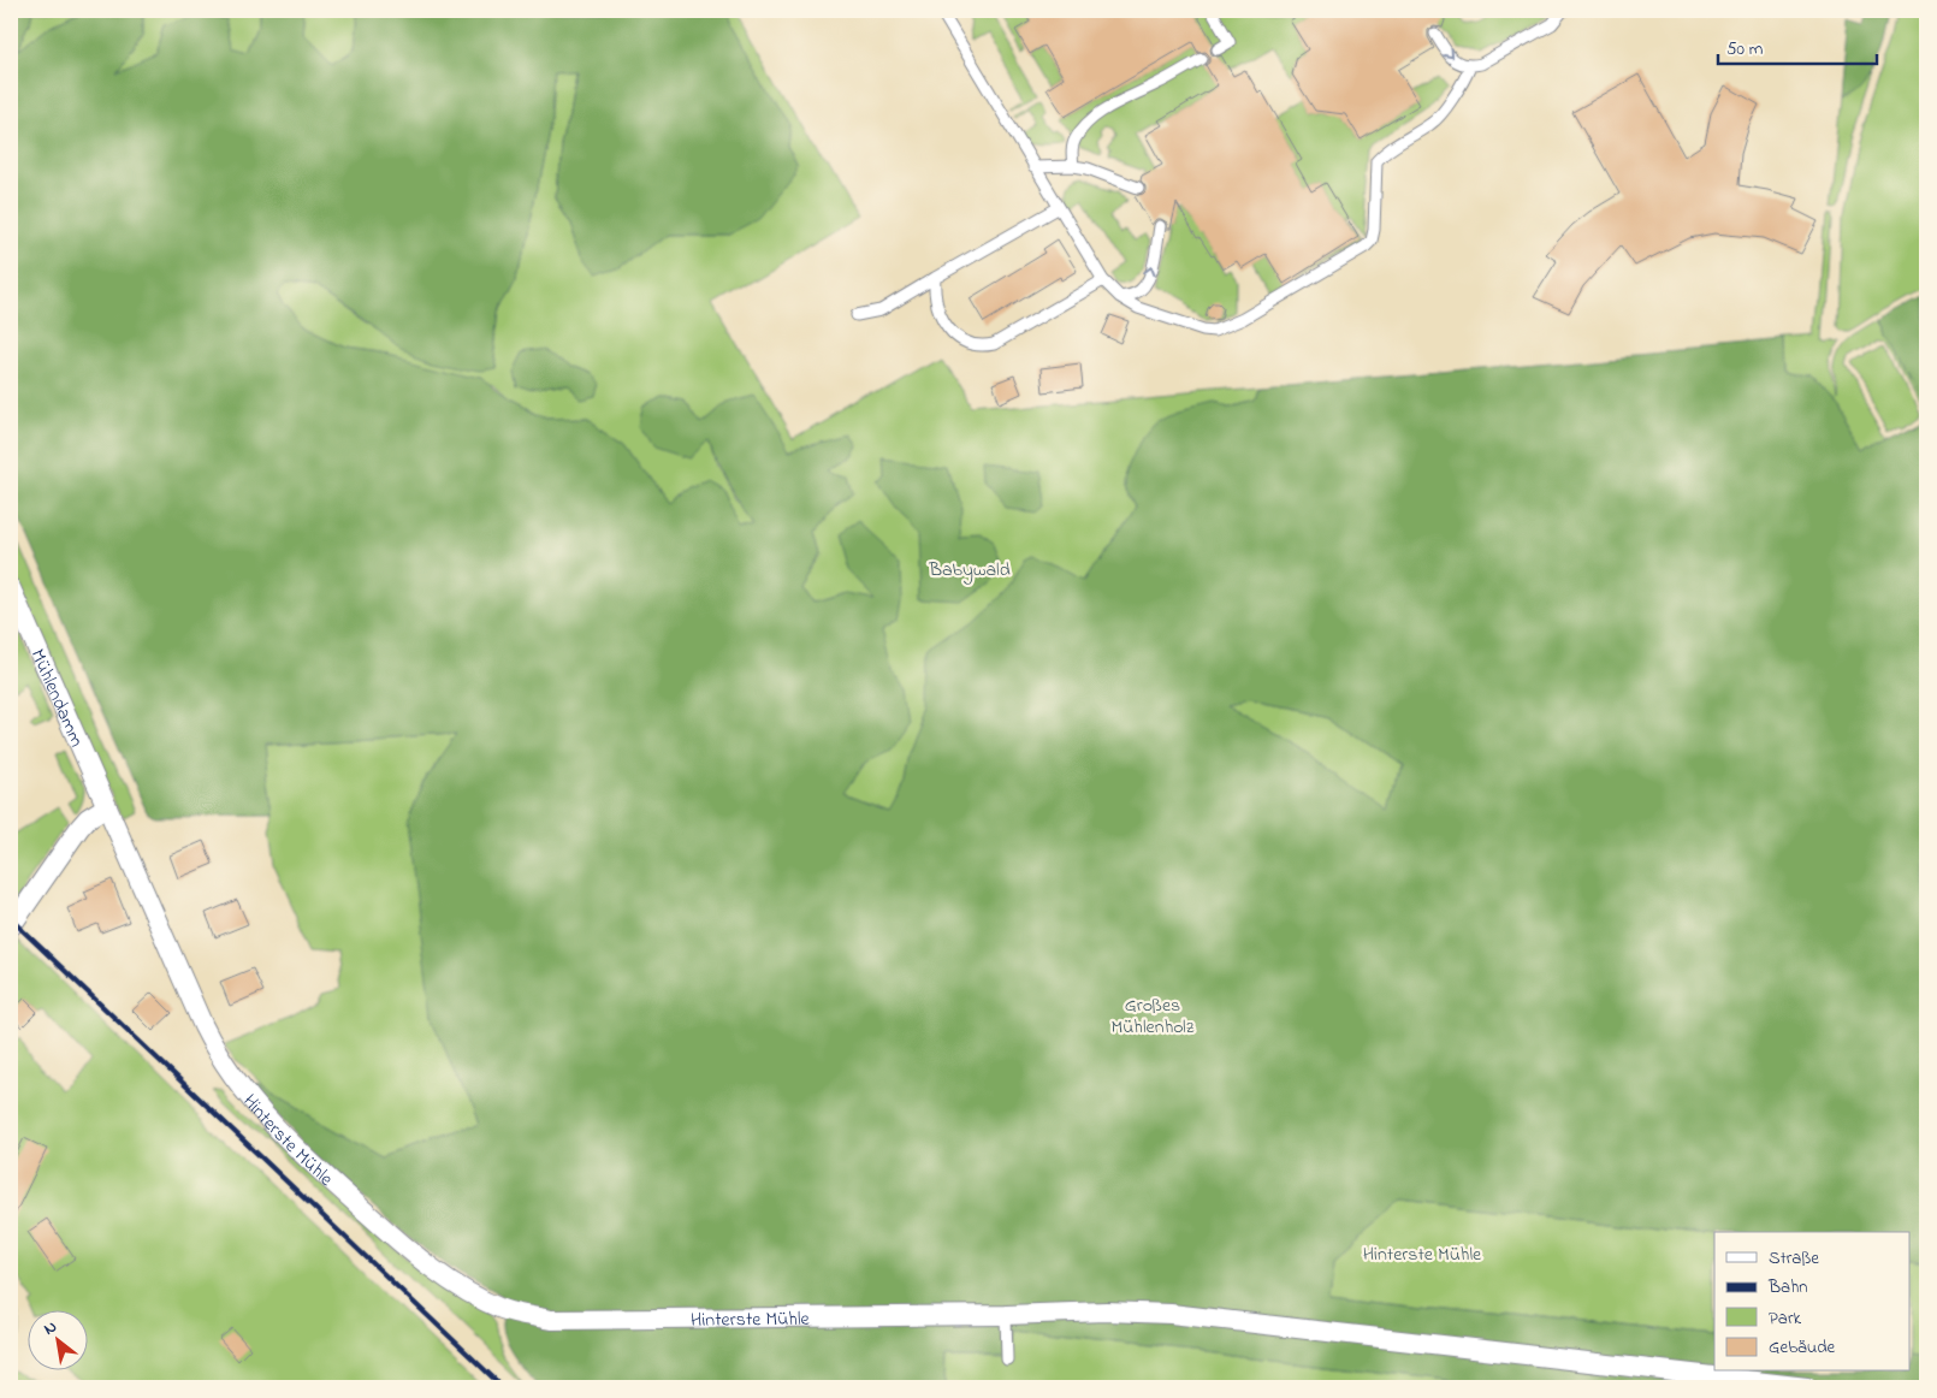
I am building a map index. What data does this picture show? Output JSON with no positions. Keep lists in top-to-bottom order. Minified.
{"streets":{"street":["Mühlendamm","Hinterste Mühle"]},"crossings":[["Mühlendamm","Hinterste Mühle"]],"parks":["Babywald","Großes Mühlenholz","Hinterste Mühle"],"legend":["Straße","Bahn","Park","Gebäude"],"scale_bar":"50 m","north":"top left"}
